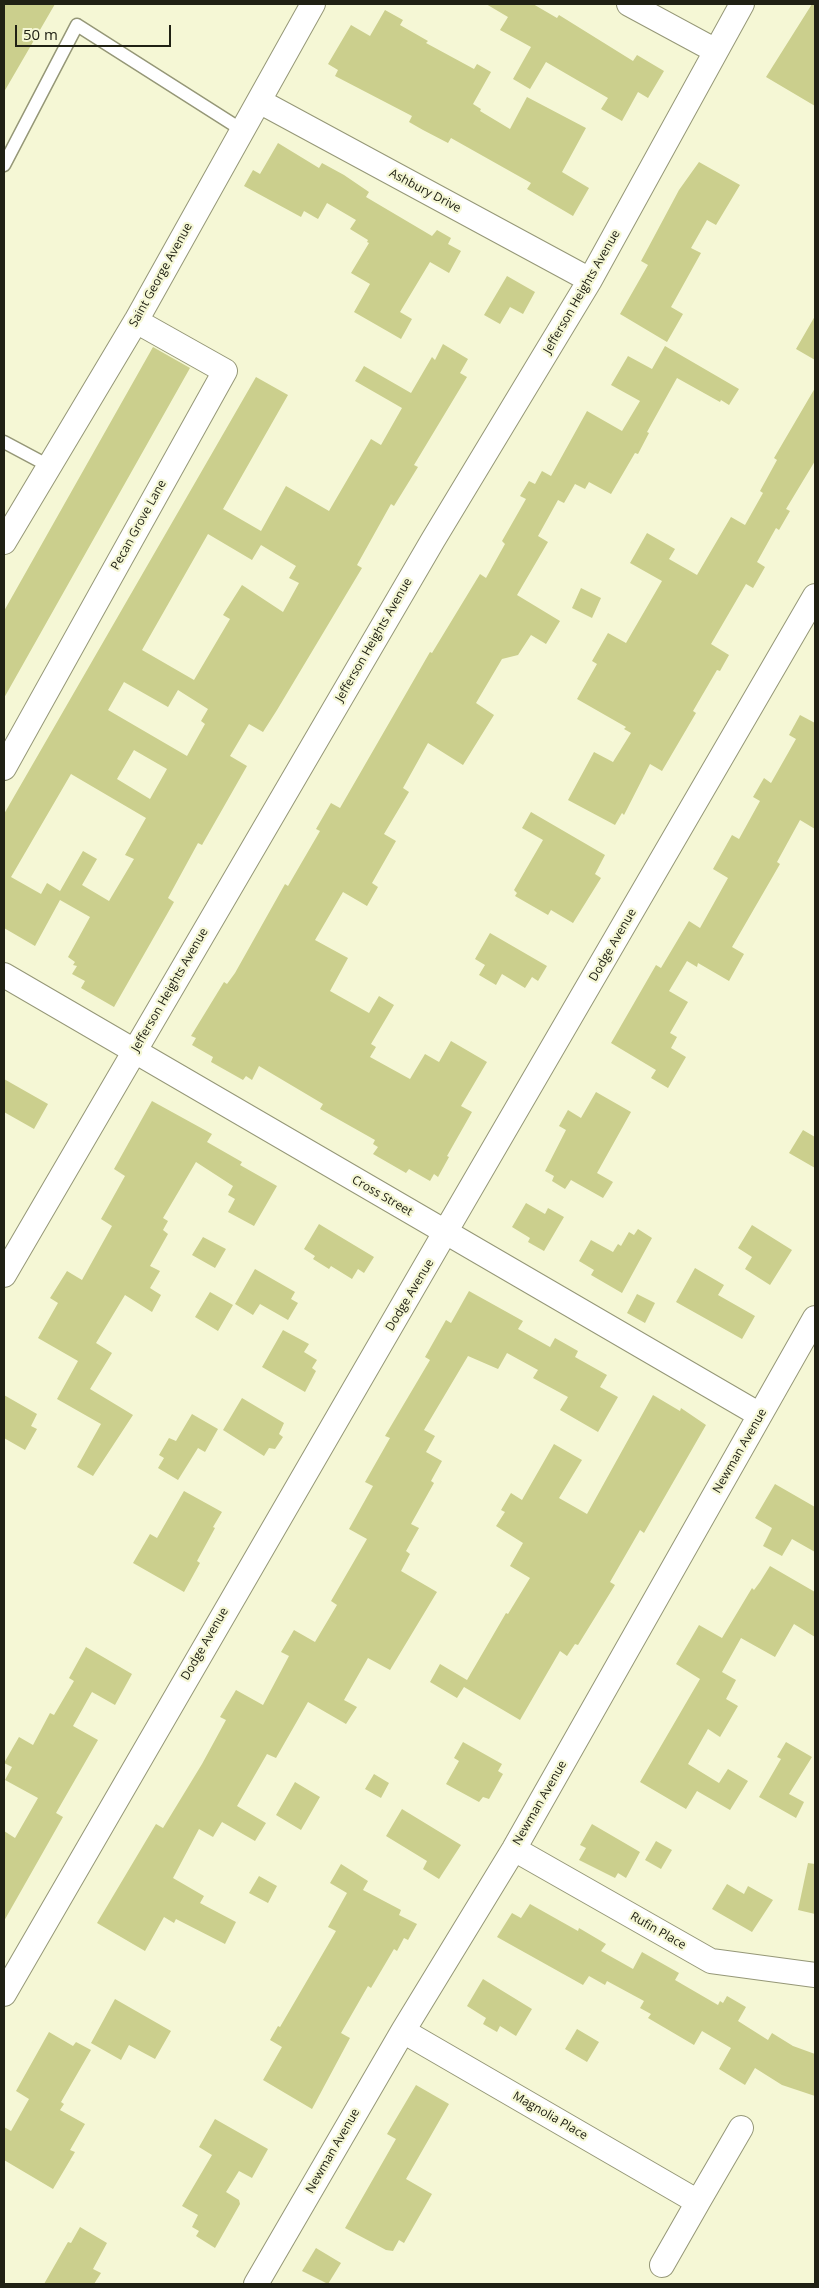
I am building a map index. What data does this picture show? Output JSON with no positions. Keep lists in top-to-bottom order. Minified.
{"streets":{"street":["Ashbury Drive","Saint George Avenue","Jefferson Heights Avenue","Pecan Grove Lane","Dodge Avenue","Cross Street","Newman Avenue","Rufin Place","Magnolia Place"]},"crossings":[["Ashbury Drive","Saint George Avenue"],["Ashbury Drive","Jefferson Heights Avenue"],["Saint George Avenue","Pecan Grove Lane"],["Jefferson Heights Avenue","Cross Street"],["Dodge Avenue","Cross Street"],["Cross Street","Newman Avenue"],["Newman Avenue","Rufin Place"],["Newman Avenue","Magnolia Place"]],"scale_bar":"50 m"}
